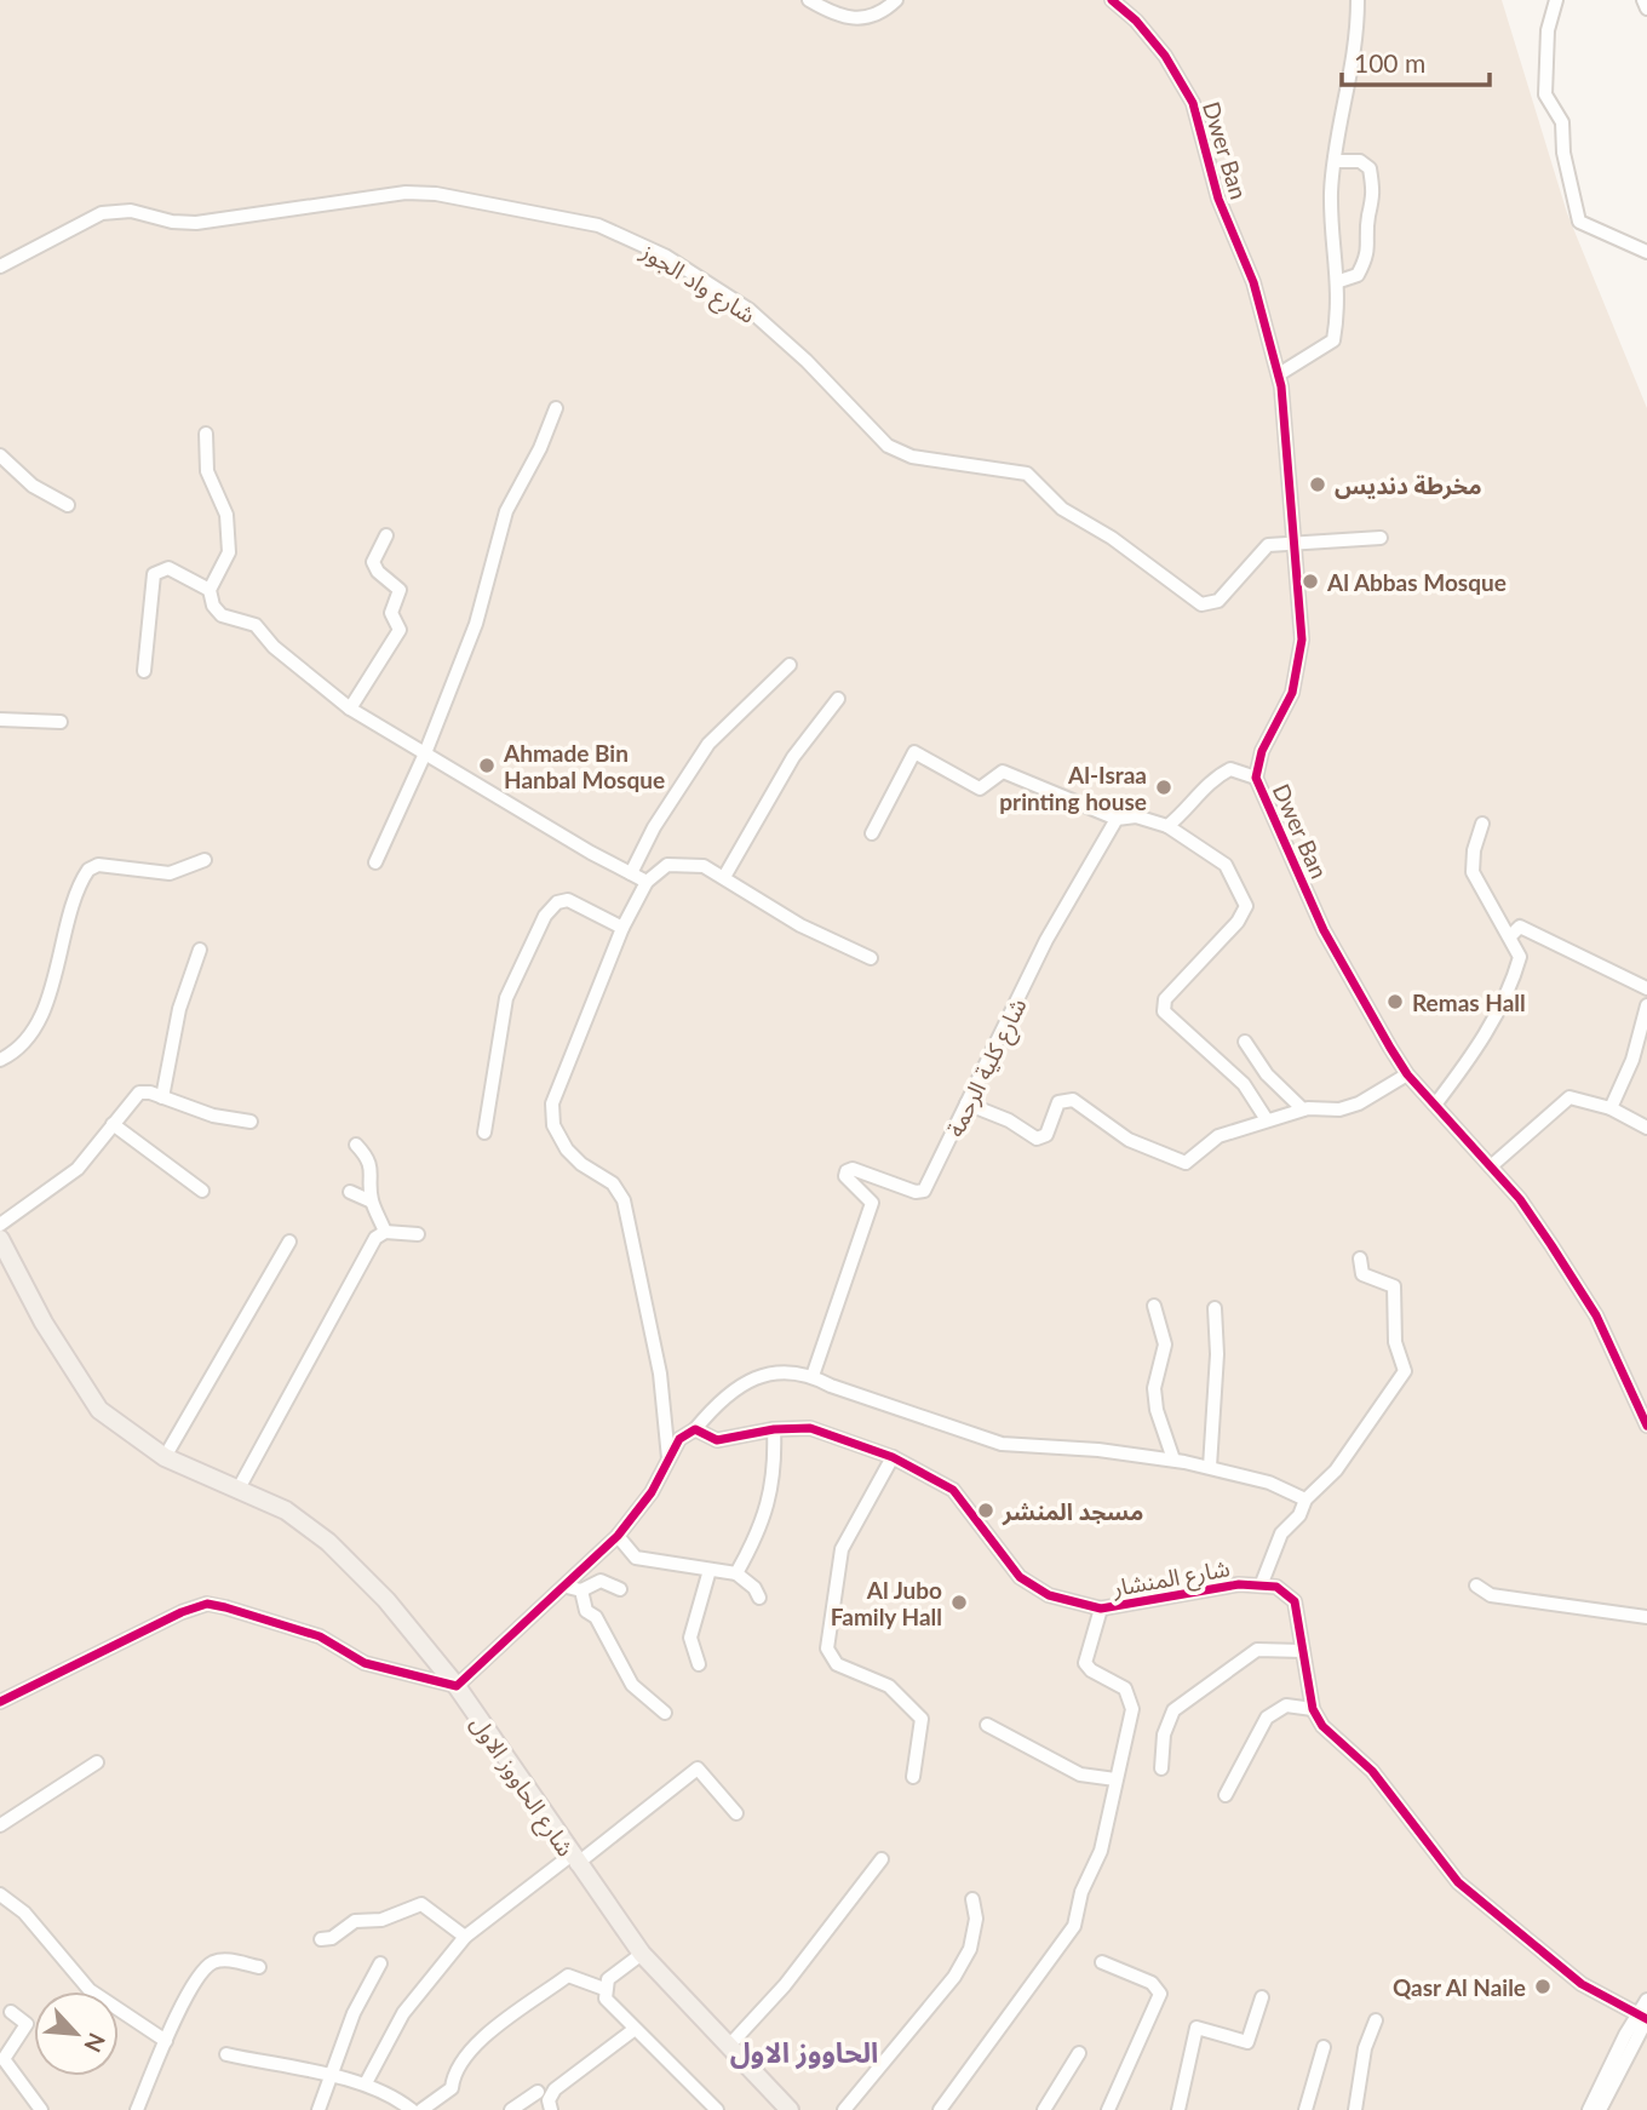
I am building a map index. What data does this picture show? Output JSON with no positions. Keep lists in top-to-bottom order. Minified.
{"streets":{"main road":["شارع الحاووز الاول"],"street":["Dwer Ban","شارع واد الجوز","شارع كلية الرحمة","شارع المنشار"]},"crossings":[["Dwer Ban","شارع واد الجوز"]],"districts":["الحاووز الاول"],"places":["مخرطة دنديس","Al Abbas Mosque","Ahmade Bin Hanbal Mosque","Al-Israa printing house","Remas Hall","مسجد المنشر","Al Jubo Family Hall","Qasr Al Naile"],"scale_bar":"100 m","north":"bottom right"}
